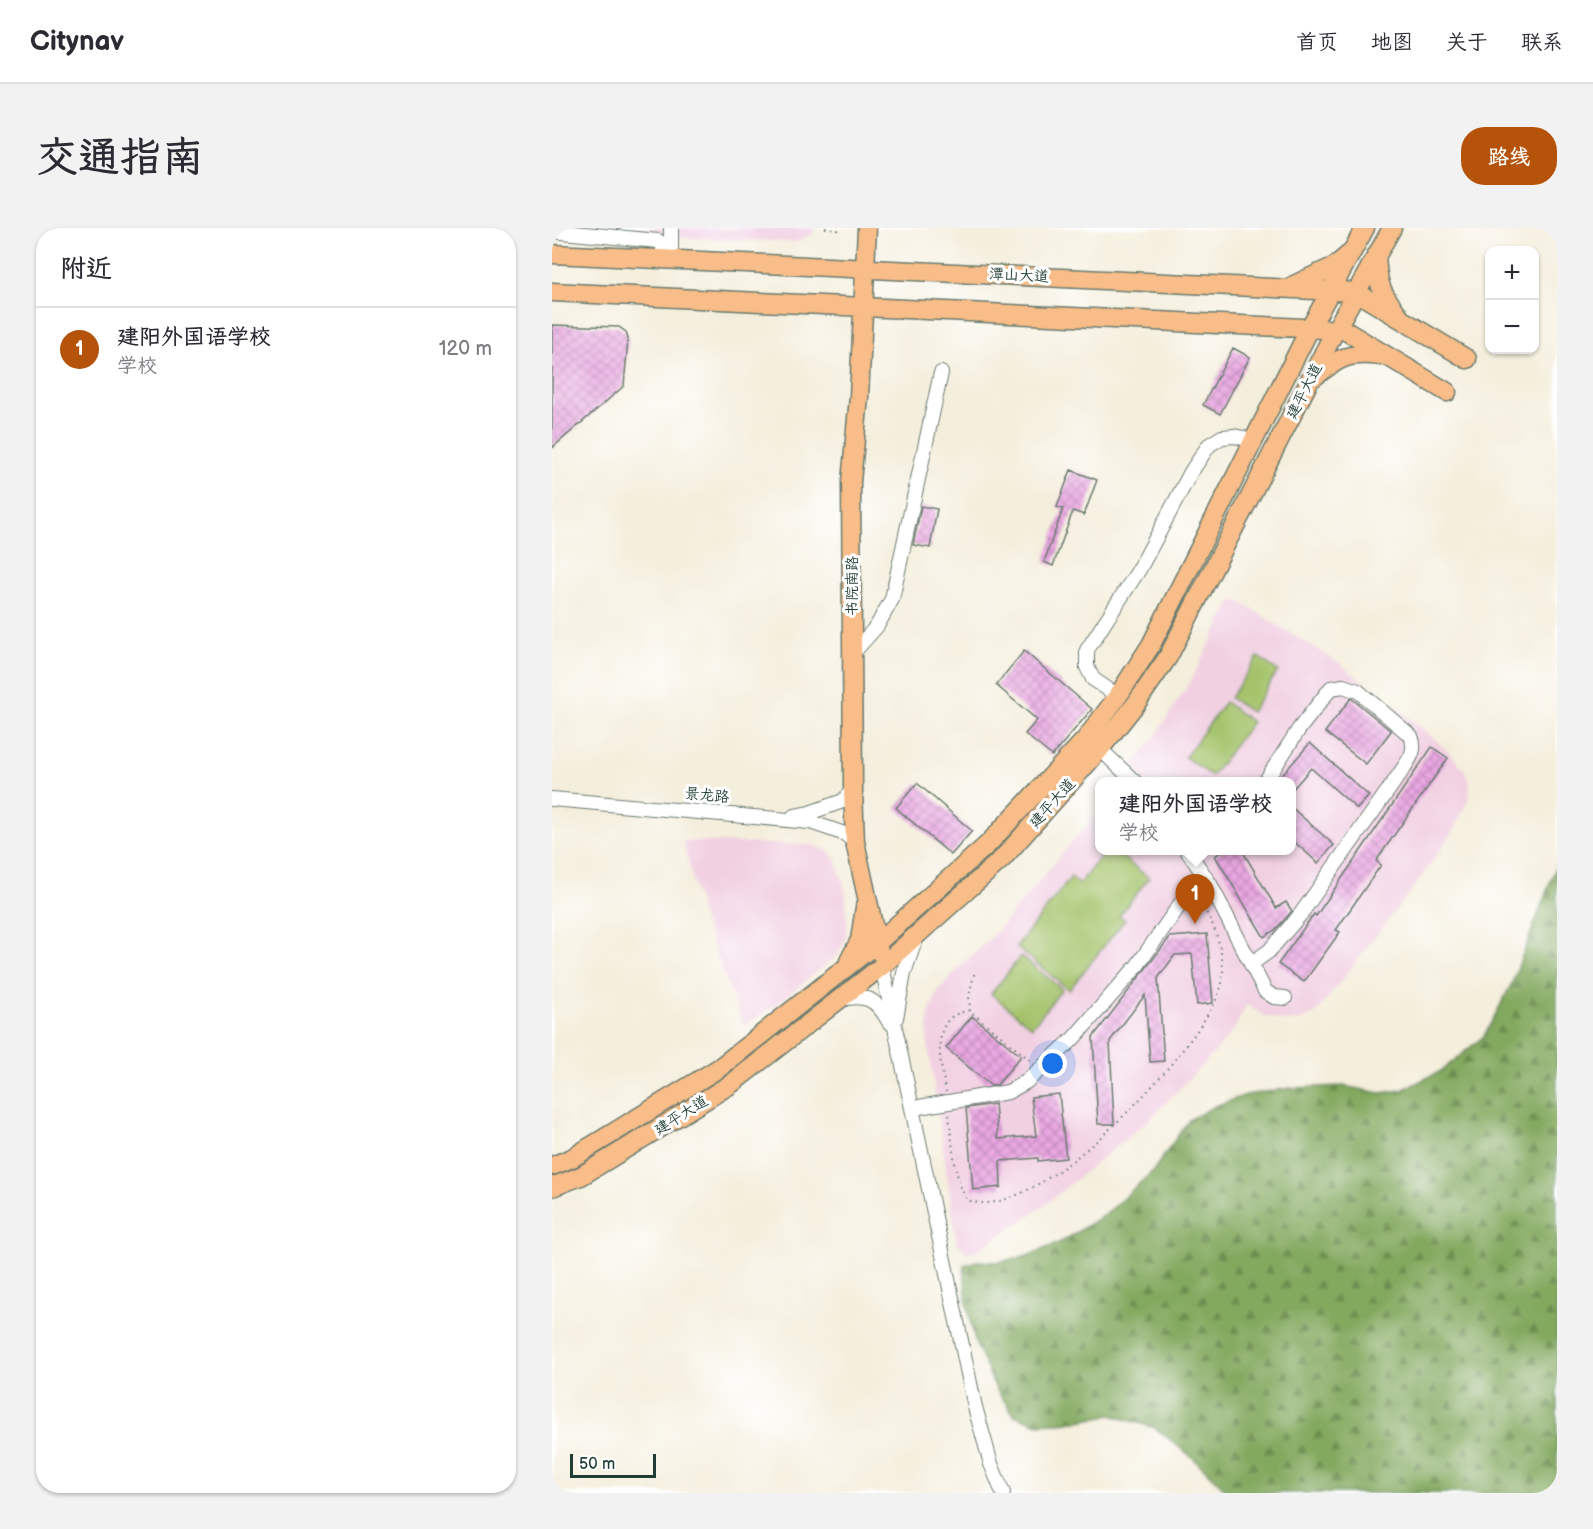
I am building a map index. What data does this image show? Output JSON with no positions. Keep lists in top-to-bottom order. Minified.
{"streets":{"main road":["潭山大道","建平大道","书院南路"],"street":["景龙路"]},"crossings":[["潭山大道","建平大道"],["潭山大道","书院南路"],["建平大道","书院南路"],["书院南路","景龙路"]],"scale_bar":"50 m","page":{"header":"Citynav","nav":["首页","地图","关于","联系"],"buttons":"路线","title":"交通指南","heading":"附近","map_buttons":["+","−"],"list":[{"mark":"1","name":"建阳外国语学校","note":"学校","value":"120 m"}],"popup":["建阳外国语学校","学校"],"pins":"1","scale":"50 m"}}
